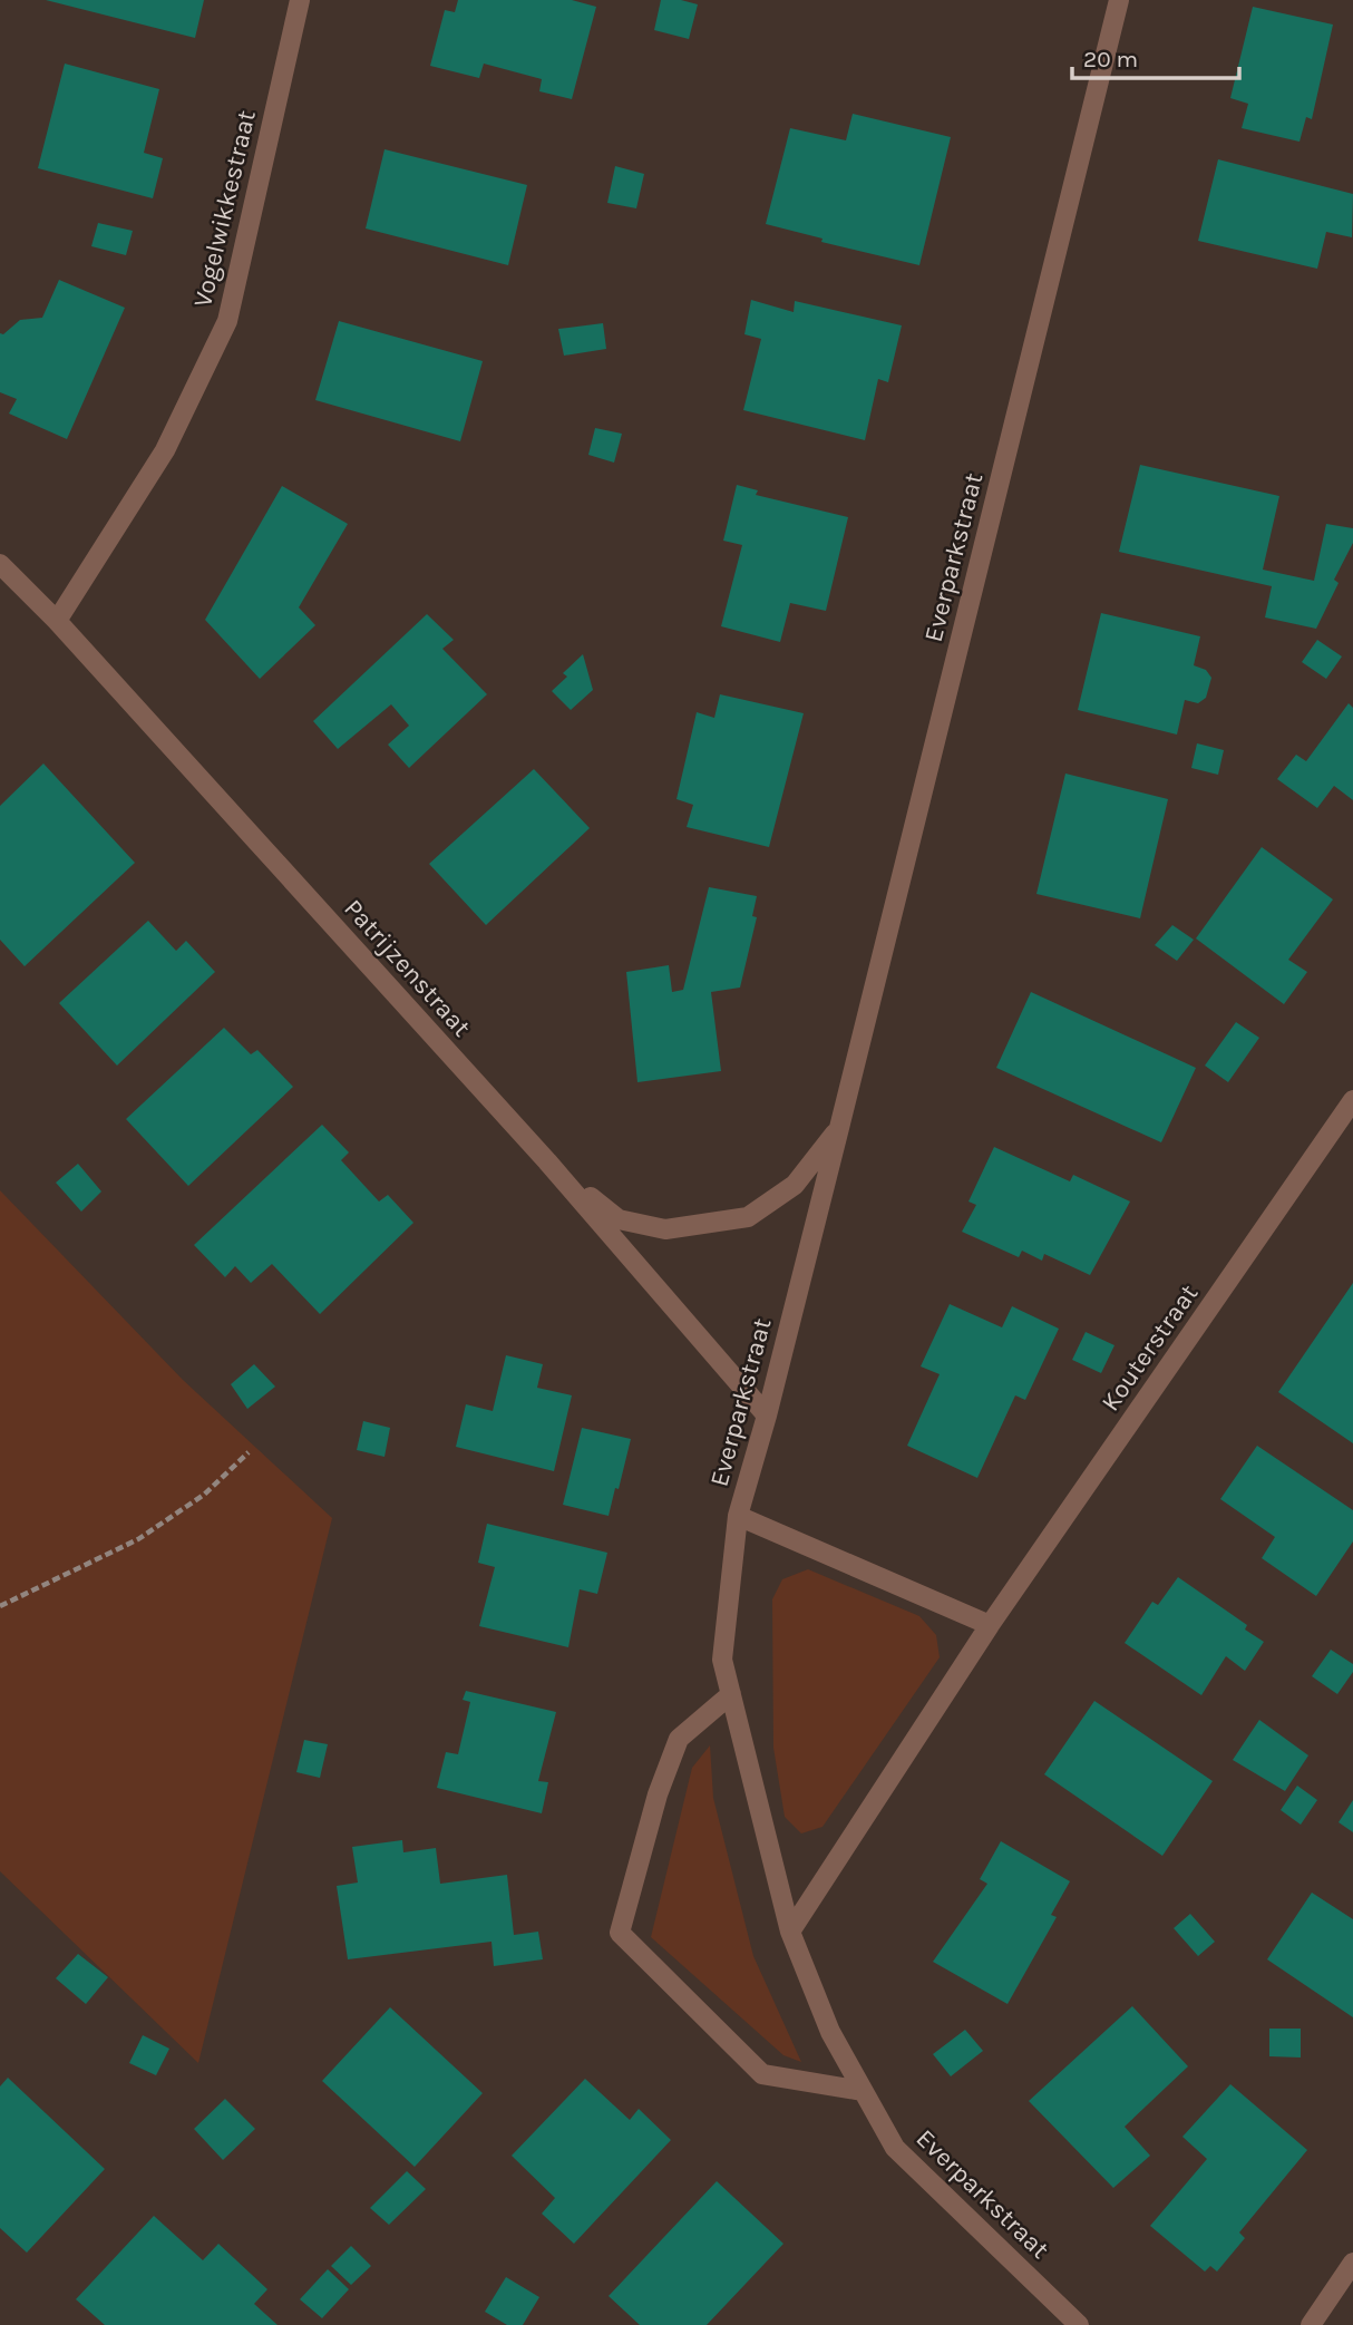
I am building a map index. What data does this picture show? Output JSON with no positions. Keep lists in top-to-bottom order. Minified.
{"streets":{"street":["Vogelwikkestraat","Everparkstraat","Patrijzenstraat","Kouterstraat"]},"crossings":[["Vogelwikkestraat","Patrijzenstraat"],["Everparkstraat","Patrijzenstraat"],["Everparkstraat","Kouterstraat"]],"scale_bar":"20 m"}
